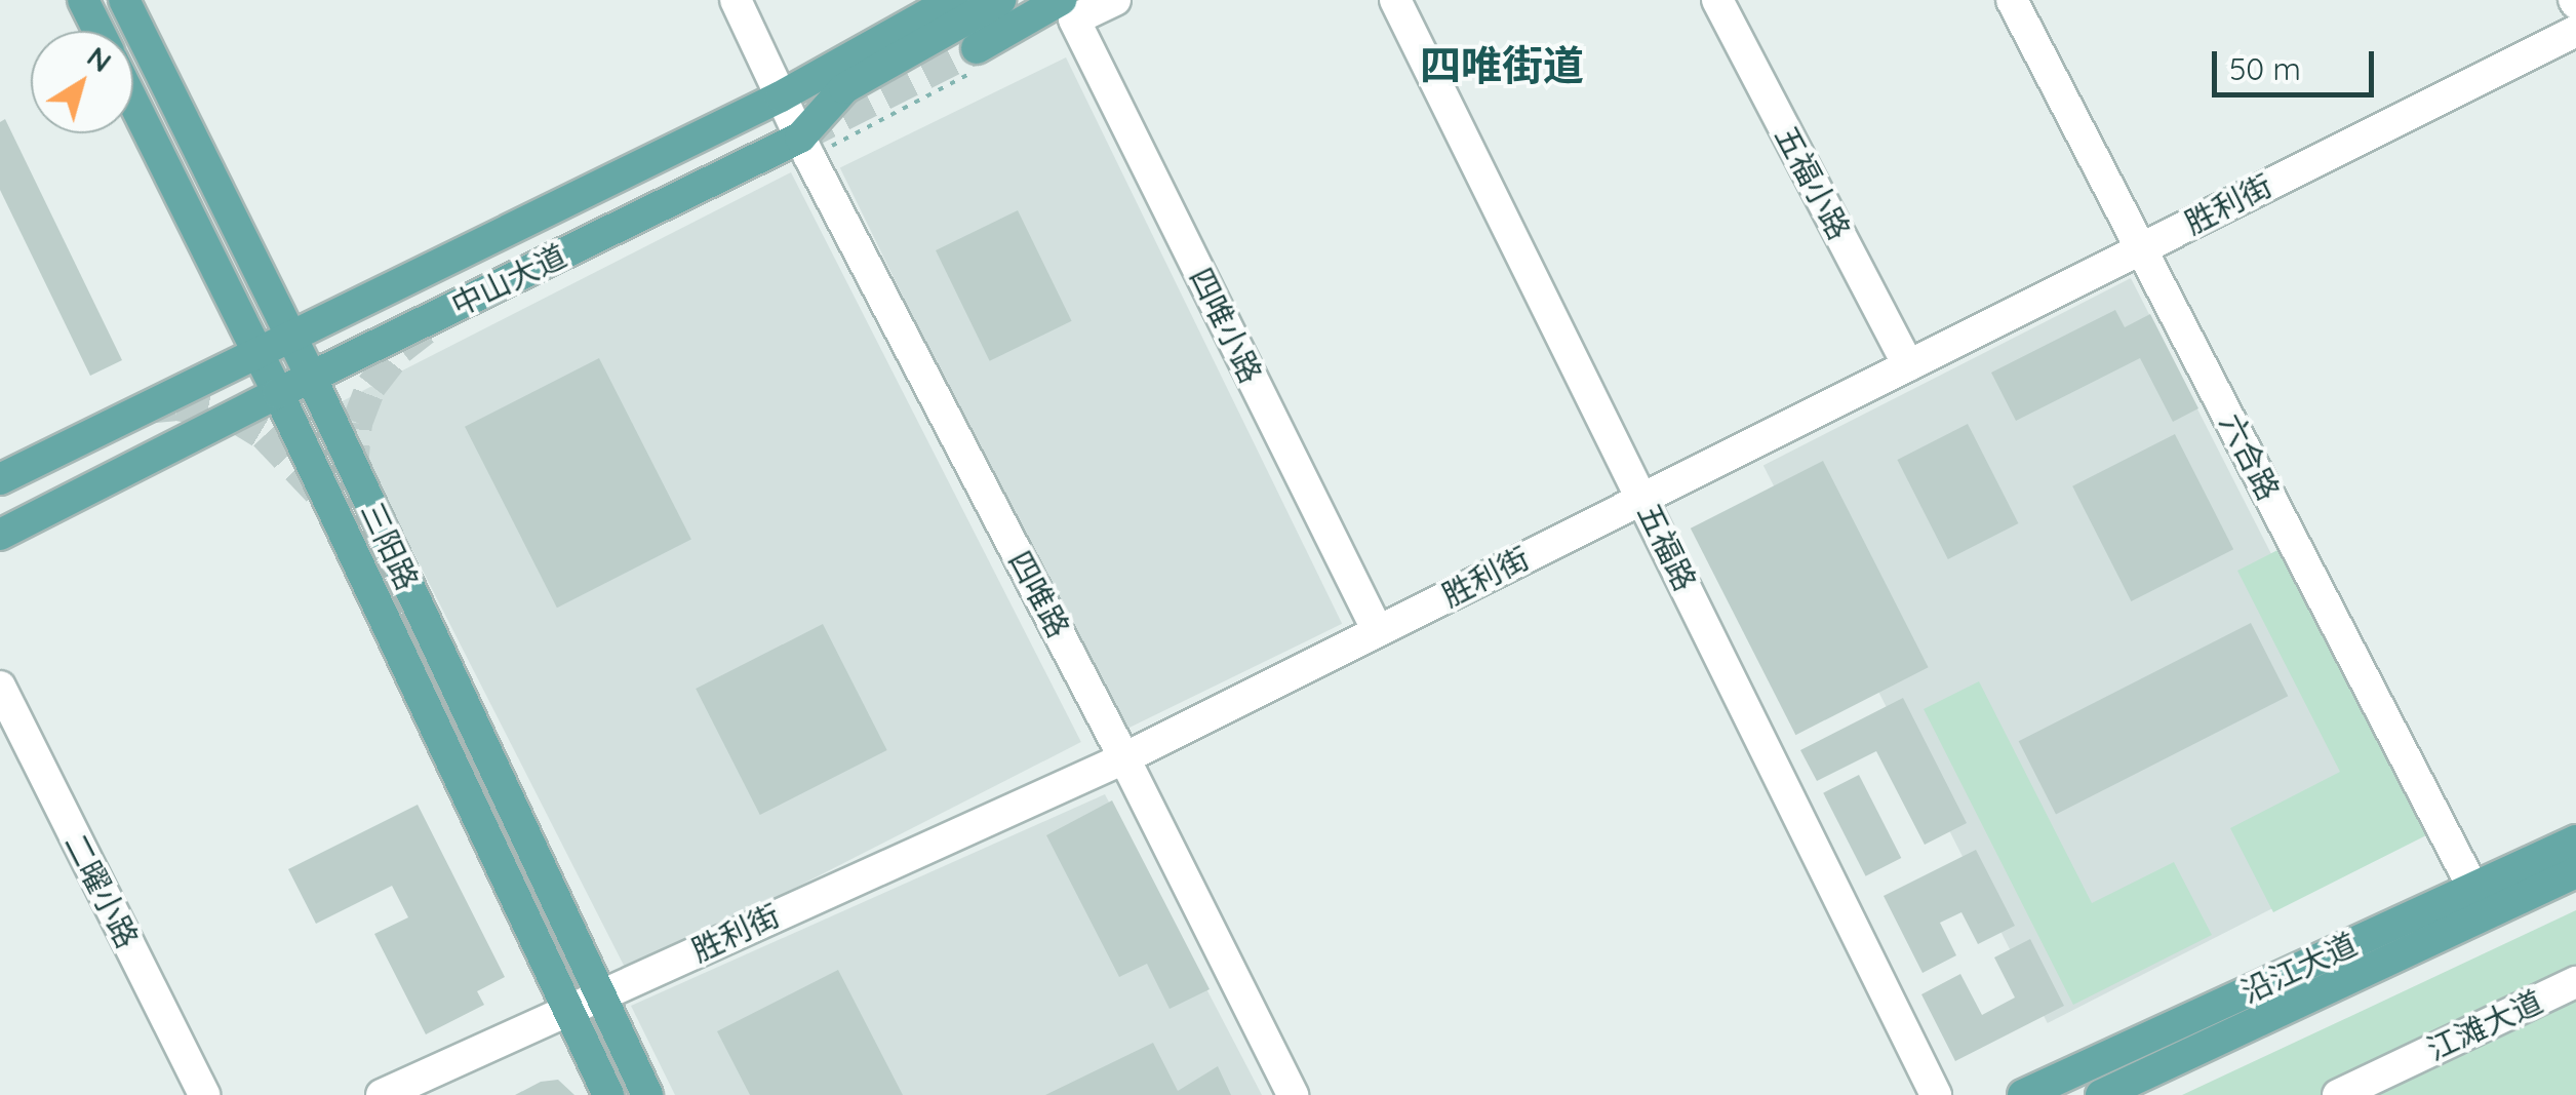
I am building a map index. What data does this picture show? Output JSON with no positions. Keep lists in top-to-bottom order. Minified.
{"streets":{"main road":["中山大道","三阳路","沿江大道"],"street":["五福小路","胜利街","四唯小路","六合路","五福路","四唯路","二曜小路","江滩大道"]},"crossings":[["五福小路","胜利街"],["胜利街","四唯小路"],["胜利街","六合路"],["胜利街","三阳路"],["胜利街","五福路"],["胜利街","四唯路"],["中山大道","三阳路"],["中山大道","四唯路"],["六合路","沿江大道"]],"districts":["四唯街道"],"scale_bar":"50 m","north":"top right"}
